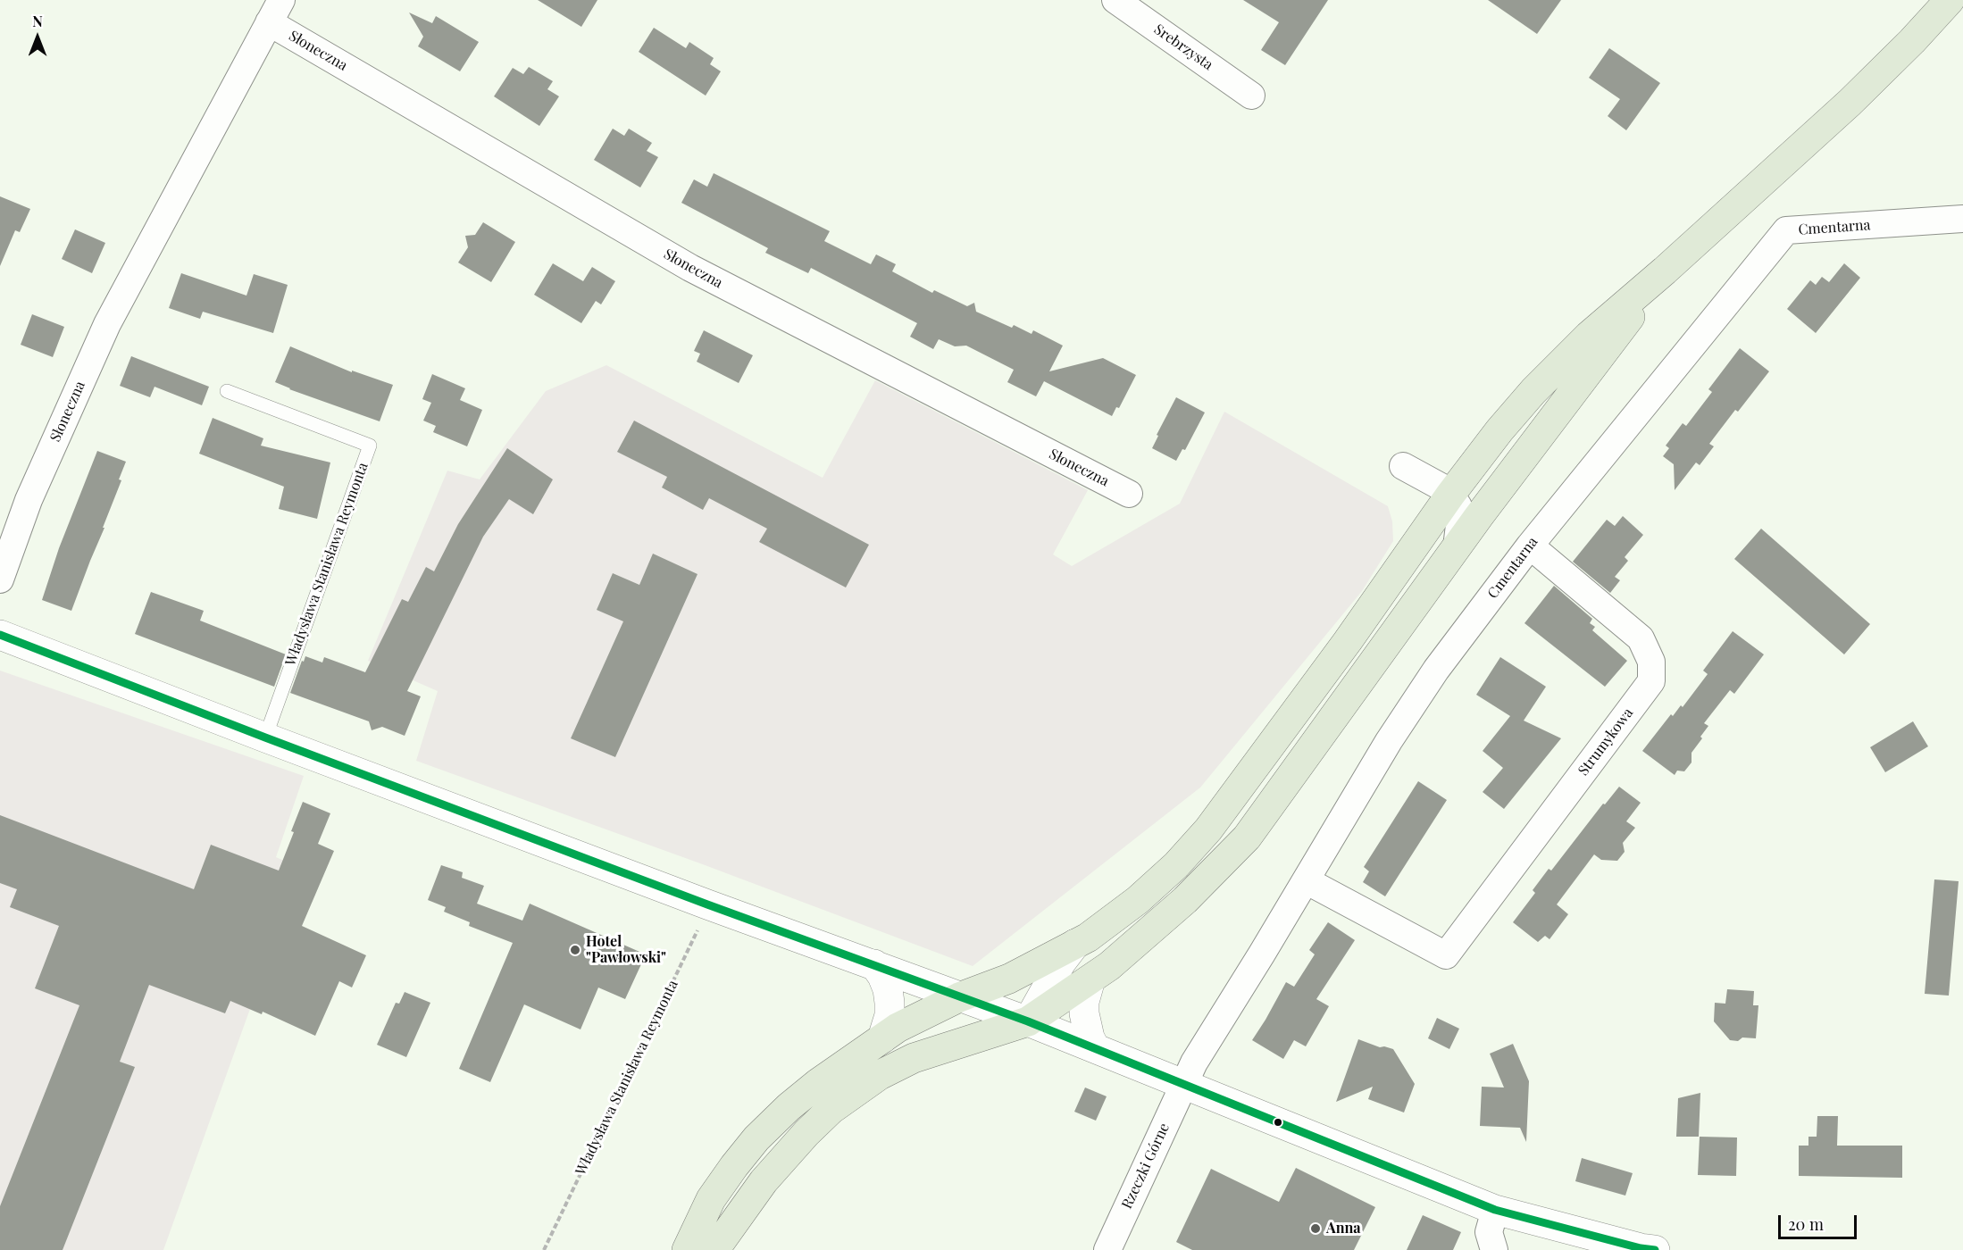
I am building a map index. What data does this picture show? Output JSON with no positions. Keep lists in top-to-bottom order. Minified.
{"streets":{"street":["Srebrzysta","Słoneczna","Cmentarna","Strumykowa","Rzeczki Górne"],"lane":["Władysława Stanisława Reymonta"]},"crossings":[["Cmentarna","Strumykowa"],["Cmentarna","Rzeczki Górne"]],"places":["Hotel \"Pawłowski\"","Anna"],"scale_bar":"20 m","north":"top"}
